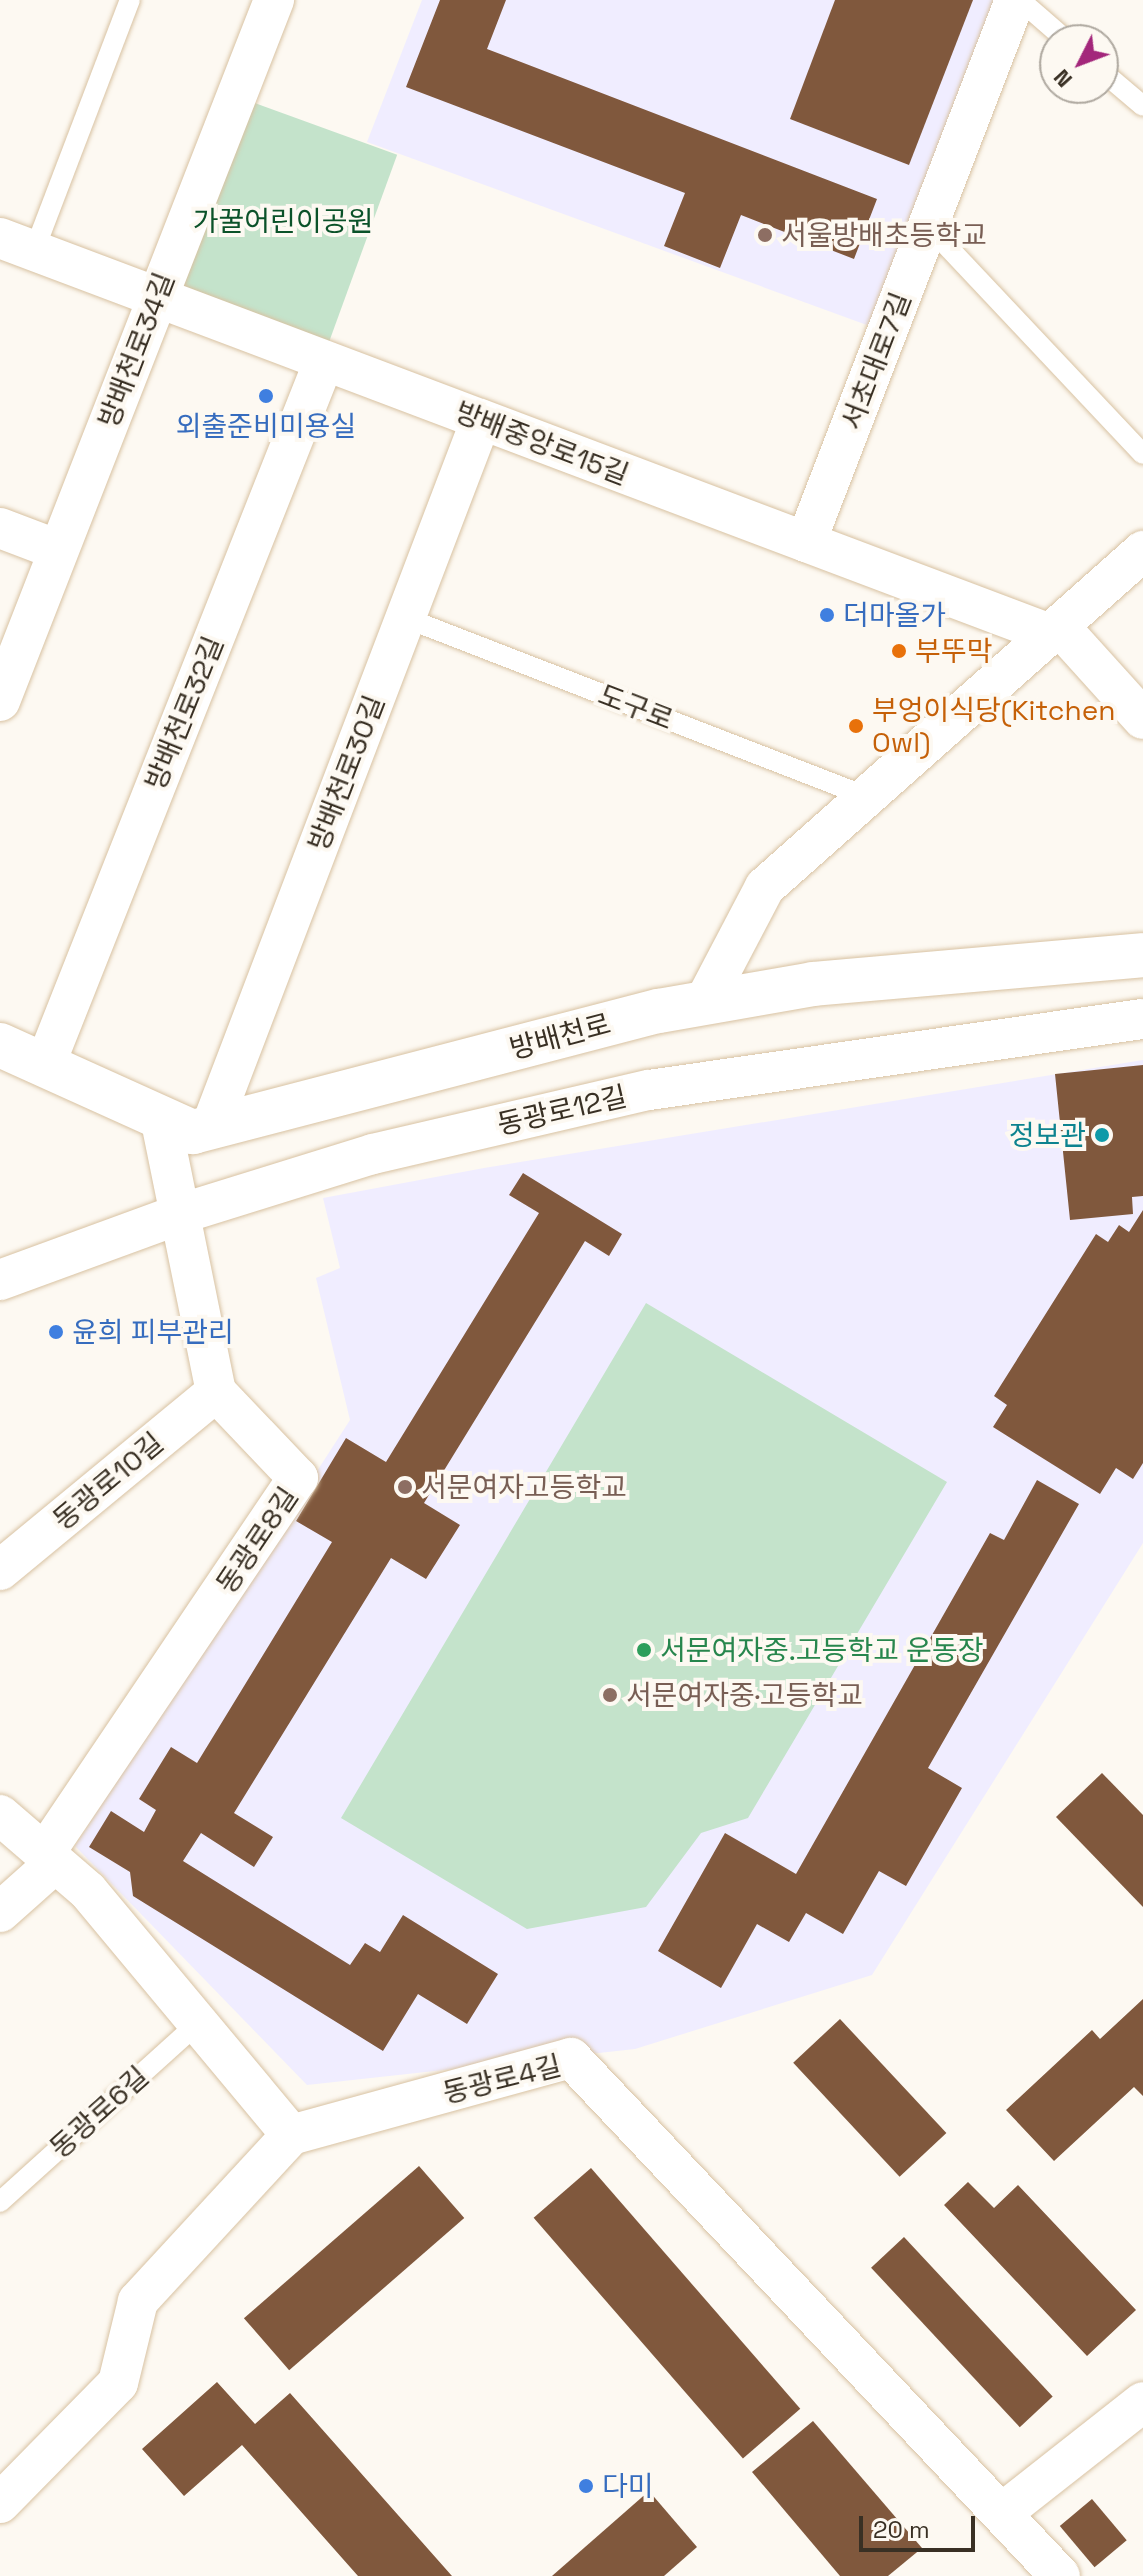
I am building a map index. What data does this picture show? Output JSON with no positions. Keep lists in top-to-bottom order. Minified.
{"streets":{"street":["방배천로34길","서초대로7길","방배중앙로15길","방배천로32길","방배천로30길","방배천로","동광로12길","동광로10길","동광로8길","동광로4길"],"lane":["도구로","동광로6길"]},"crossings":[["방배천로34길","방배중앙로15길"],["서초대로7길","방배중앙로15길"],["방배중앙로15길","방배천로32길"],["방배중앙로15길","방배천로30길"],["도구로","방배천로30길"],["방배천로32길","방배천로"],["방배천로30길","방배천로"],["동광로10길","동광로8길"]],"parks":["가꿀어린이공원"],"places":["서울방배초등학교","외출준비미용실","더마올가","부뚜막","부엉이식당(Kitchen Owl)","정보관","윤희 피부관리","서문여자고등학교","서문여자중.고등학교 운동장","서문여자중·고등학교","다미"],"scale_bar":"20 m","north":"bottom left"}
